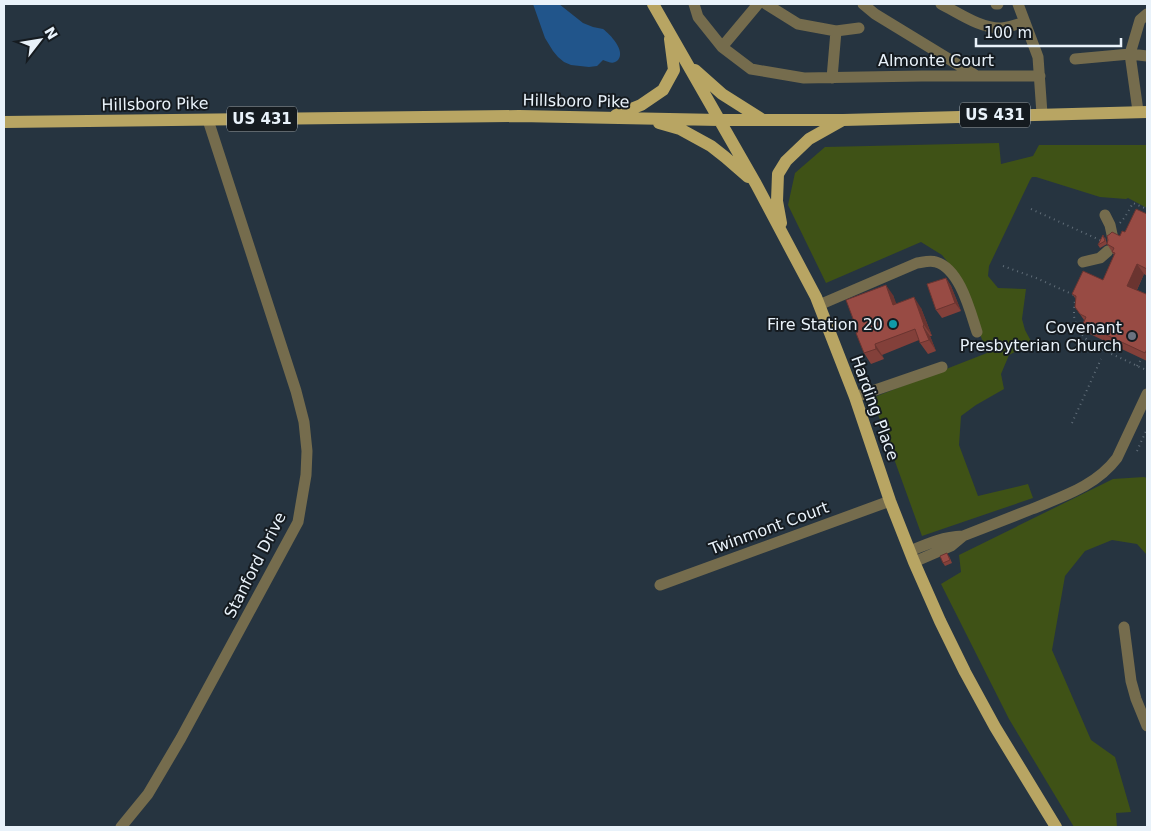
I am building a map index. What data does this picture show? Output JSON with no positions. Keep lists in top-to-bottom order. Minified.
{"streets":{"main road":["Hillsboro Pike","US 431","Harding Place"],"street":["Almonte Court","Twinmont Court","Stanford Drive"]},"crossings":[["Hillsboro Pike","Harding Place"],["Hillsboro Pike","Stanford Drive"],["Harding Place","Twinmont Court"]],"places":["Fire Station 20","Covenant Presbyterian Church"],"scale_bar":"100 m","north":"top right"}
